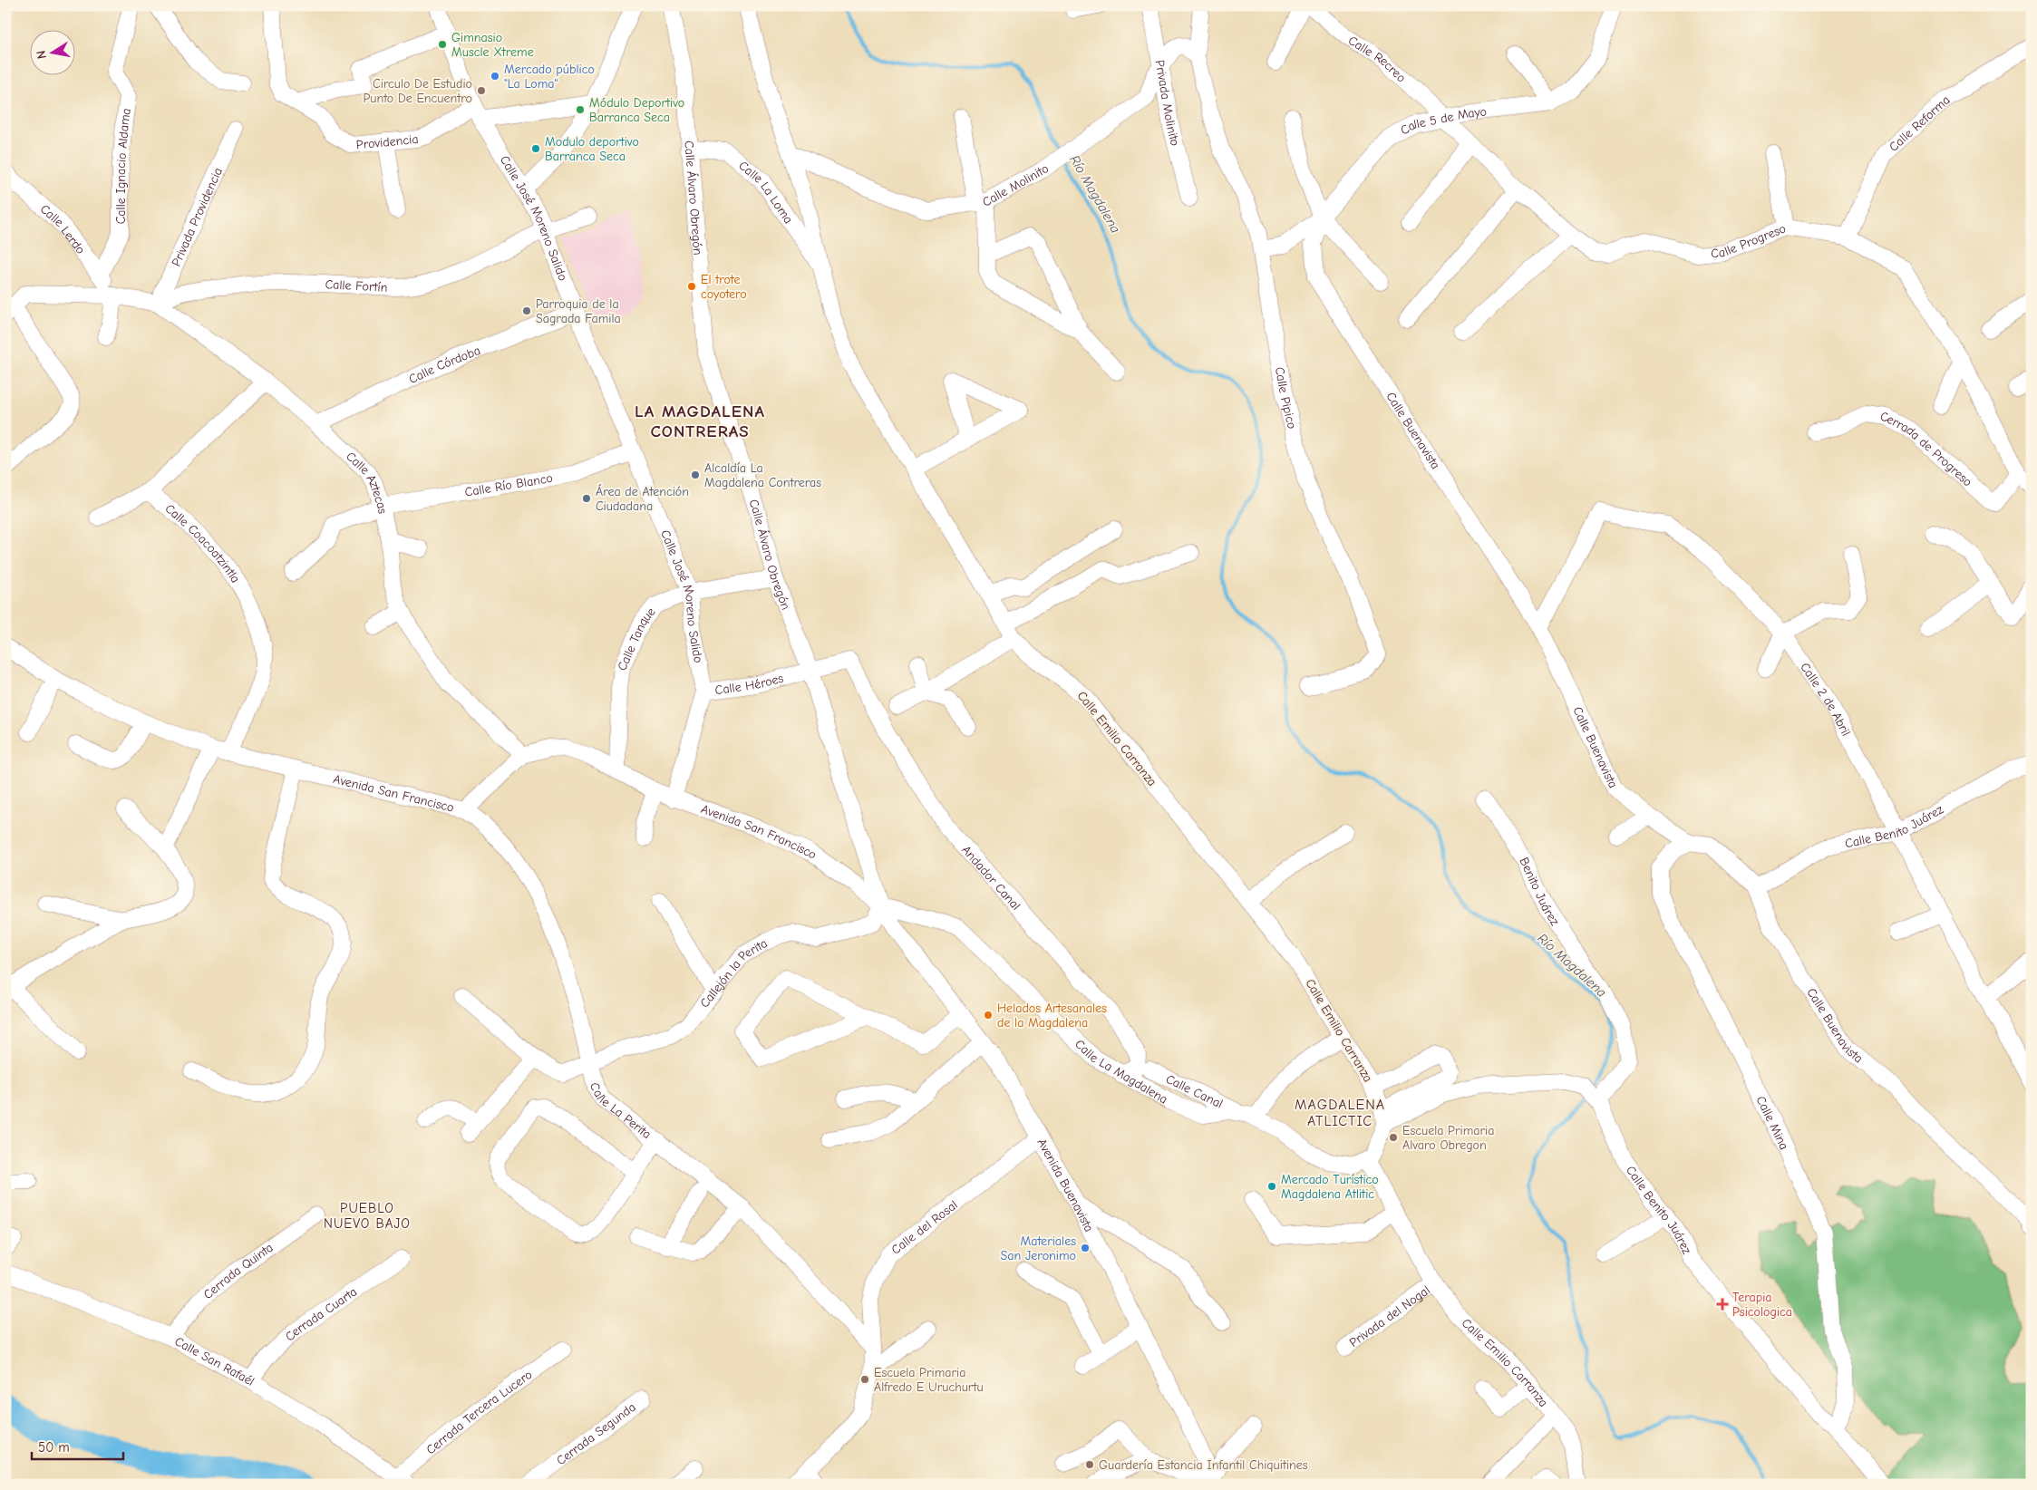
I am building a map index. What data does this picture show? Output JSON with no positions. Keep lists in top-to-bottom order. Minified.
{"streets":{"street":["Calle Recreo","Privada Molinito","Calle 5 de Mayo","Calle Reforma","Providencia","Calle Ignacio Aldama","Calle Molinito","Calle La Loma","Calle Álvaro Obregón","Privada Providencia","Calle José Moreno Salido","Calle Lerdo","Calle Progreso","Calle Fortín","Calle Córdoba","Calle Pipico","Calle Buenavista","Cerrada de Progreso","Calle Aztecas","Calle Río Blanco","Calle Coacoatzintla","Calle Tanque","Calle Héroes","Calle 2 de Abril","Calle Emilio Carranza","Avenida San Francisco","Calle Benito Juárez","Andador Canal","Benito Juárez","Callejón la Perita","Calle La Magdalena","Calle Canal","Calle La Perita","Calle Mina","Avenida Buenavista","Calle del Rosal","Cerrada Quinta","Cerrada Cuarta","Privada del Nogal","Calle San Rafaél","Cerrada Tercera Lucero","Cerrada Segunda"]},"crossings":[["Calle Recreo","Calle 5 de Mayo"],["Calle Recreo","Calle Progreso"],["Privada Molinito","Calle Molinito"],["Calle 5 de Mayo","Calle Progreso"],["Calle 5 de Mayo","Calle Pipico"],["Calle 5 de Mayo","Calle Buenavista"],["Calle Reforma","Calle Progreso"],["Providencia","Calle José Moreno Salido"],["Calle Ignacio Aldama","Calle Lerdo"],["Calle Molinito","Calle Pipico"],["Calle Molinito","Calle Emilio Carranza"],["Calle La Loma","Calle Álvaro Obregón"],["Calle La Loma","Calle Emilio Carranza"],["Calle Álvaro Obregón","Calle Tanque"],["Calle Álvaro Obregón","Calle Héroes"],["Calle Álvaro Obregón","Avenida San Francisco"],["Calle Álvaro Obregón","Callejón la Perita"],["Calle Álvaro Obregón","Calle La Magdalena"],["Calle Álvaro Obregón","Avenida Buenavista"],["Privada Providencia","Calle Fortín"],["Privada Providencia","Calle Aztecas"],["Calle José Moreno Salido","Calle Fortín"],["Calle José Moreno Salido","Calle Córdoba"],["Calle José Moreno Salido","Calle Río Blanco"],["Calle José Moreno Salido","Calle Tanque"],["Calle José Moreno Salido","Calle Héroes"],["Calle Lerdo","Calle Aztecas"],["Calle Progreso","Cerrada de Progreso"],["Calle Fortín","Calle Aztecas"],["Calle Córdoba","Calle Aztecas"],["Calle Buenavista","Calle 2 de Abril"],["Calle Buenavista","Calle Benito Juárez"],["Calle Buenavista","Calle Mina"],["Calle Aztecas","Calle Río Blanco"],["Calle Aztecas","Avenida San Francisco"],["Calle Coacoatzintla","Avenida San Francisco"],["Calle Tanque","Avenida San Francisco"],["Calle Héroes","Avenida San Francisco"],["Calle Héroes","Andador Canal"],["Calle 2 de Abril","Calle Benito Juárez"],["Calle Emilio Carranza","Calle Benito Juárez"],["Calle Emilio Carranza","Calle La Magdalena"],["Calle Emilio Carranza","Privada del Nogal"],["Avenida San Francisco","Callejón la Perita"],["Avenida San Francisco","Calle La Magdalena"],["Avenida San Francisco","Calle La Perita"],["Avenida San Francisco","Avenida Buenavista"],["Calle Benito Juárez","Benito Juárez"],["Calle Benito Juárez","Calle Mina"],["Andador Canal","Calle La Magdalena"],["Callejón la Perita","Calle La Magdalena"],["Callejón la Perita","Calle La Perita"],["Callejón la Perita","Avenida Buenavista"],["Calle La Magdalena","Calle Canal"],["Calle La Magdalena","Avenida Buenavista"],["Calle La Perita","Calle del Rosal"],["Avenida Buenavista","Calle del Rosal"],["Cerrada Quinta","Calle San Rafaél"],["Cerrada Cuarta","Calle San Rafaél"],["Calle San Rafaél","Cerrada Tercera Lucero"]],"districts":["LA MAGDALENA CONTRERAS","MAGDALENA ATLICTIC","PUEBLO NUEVO BAJO"],"water":["Río Magdalena"],"places":{"other":["Gimnasio Muscle Xtreme","Mercado público \"La Loma\"","Circulo De Estudio Punto De Encuentro","Módulo Deportivo Barranca Seca","Modulo deportivo Barranca Seca","El trote coyotero","Parroquia de la Sagrada Famila","Alcaldía La Magdalena Contreras","Área de Atención Ciudadana","Helados Artesanales de la Magdalena","Escuela Primaria Alvaro Obregon","Mercado Turístico Magdalena Atlitic","Materiales San Jeronimo","Escuela Primaria Alfredo E Uruchurtu","Guardería Estancia Infantil Chiquitines"],"health":["Terapia Psicologica"]},"scale_bar":"50 m","north":"left"}
